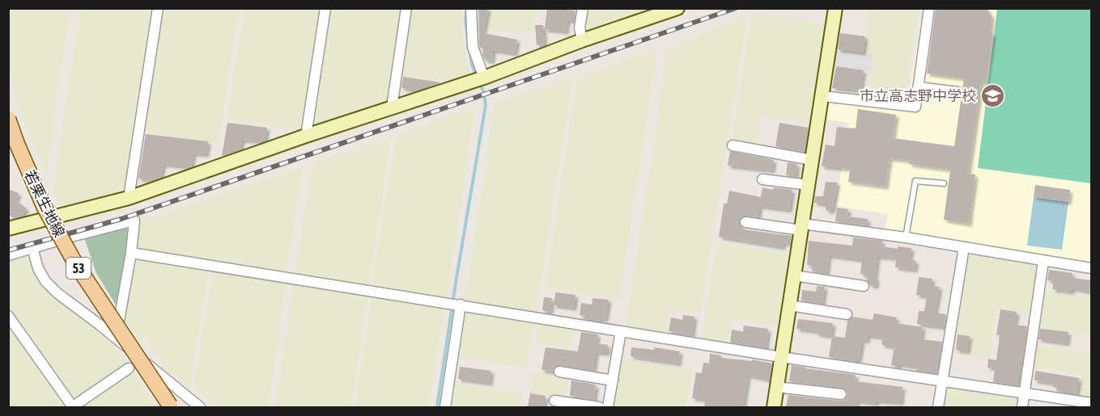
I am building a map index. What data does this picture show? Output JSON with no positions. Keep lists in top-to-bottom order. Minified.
{"streets":{"main road":["若栗生地線","53"]},"places":{"school or university":["市立高志野中学校"]}}
